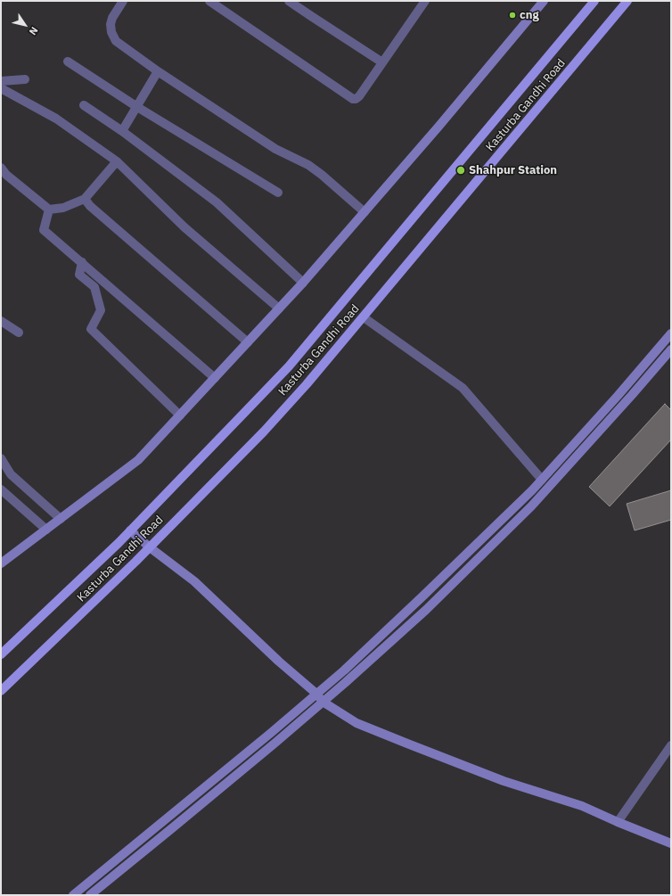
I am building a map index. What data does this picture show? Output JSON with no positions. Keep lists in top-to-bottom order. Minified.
{"streets":{"main road":["Kasturba Gandhi Road"]},"places":["cng","Shahpur Station"],"north":"bottom right"}
